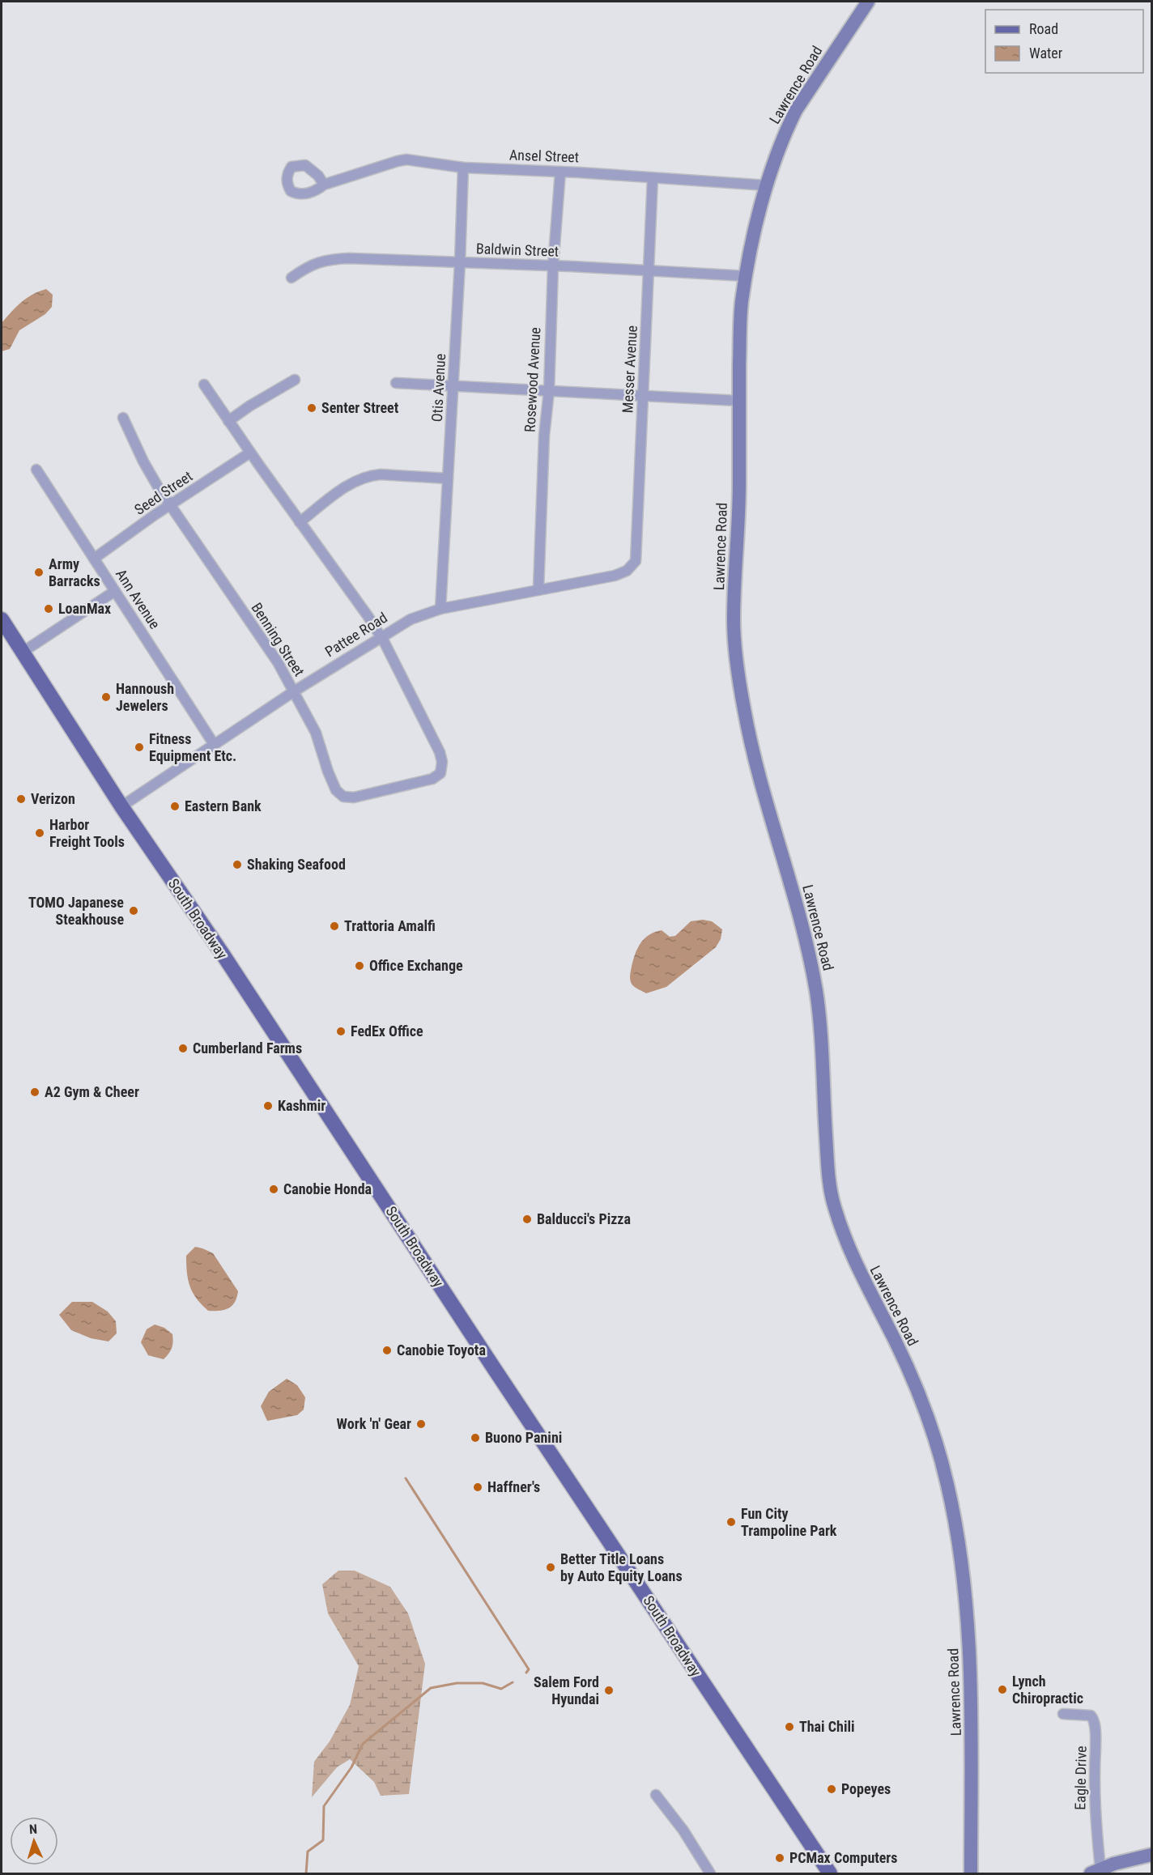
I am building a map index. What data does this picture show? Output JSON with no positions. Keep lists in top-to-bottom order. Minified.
{"streets":{"main road":["South Broadway"],"street":["Lawrence Road","Ansel Street","Baldwin Street","Messer Avenue","Rosewood Avenue","Otis Avenue","Seed Street","Ann Avenue","Pattee Road","Benning Street","Eagle Drive"]},"crossings":[["Lawrence Road","Ansel Street"],["Lawrence Road","Baldwin Street"],["Ansel Street","Messer Avenue"],["Ansel Street","Rosewood Avenue"],["Ansel Street","Otis Avenue"],["Baldwin Street","Messer Avenue"],["Baldwin Street","Rosewood Avenue"],["Baldwin Street","Otis Avenue"],["Messer Avenue","Pattee Road"],["Rosewood Avenue","Pattee Road"],["Otis Avenue","Pattee Road"],["Seed Street","Ann Avenue"],["Seed Street","Benning Street"],["Ann Avenue","Pattee Road"],["Pattee Road","Benning Street"],["Pattee Road","South Broadway"]],"places":["Senter Street","Army Barracks","LoanMax","Hannoush Jewelers","Fitness Equipment Etc.","Verizon","Eastern Bank","Harbor Freight Tools","Shaking Seafood","TOMO Japanese Steakhouse","Trattoria Amalfi","Office Exchange","FedEx Office","Cumberland Farms","A2 Gym & Cheer","Kashmir","Canobie Honda","Balducci's Pizza","Canobie Toyota","Work 'n' Gear","Buono Panini","Haffner's","Fun City Trampoline Park","Better Title Loans by Auto Equity Loans","Lynch Chiropractic","Salem Ford Hyundai","Thai Chili","Popeyes","PCMax Computers"],"legend":["Road","Water"],"north":"top"}
